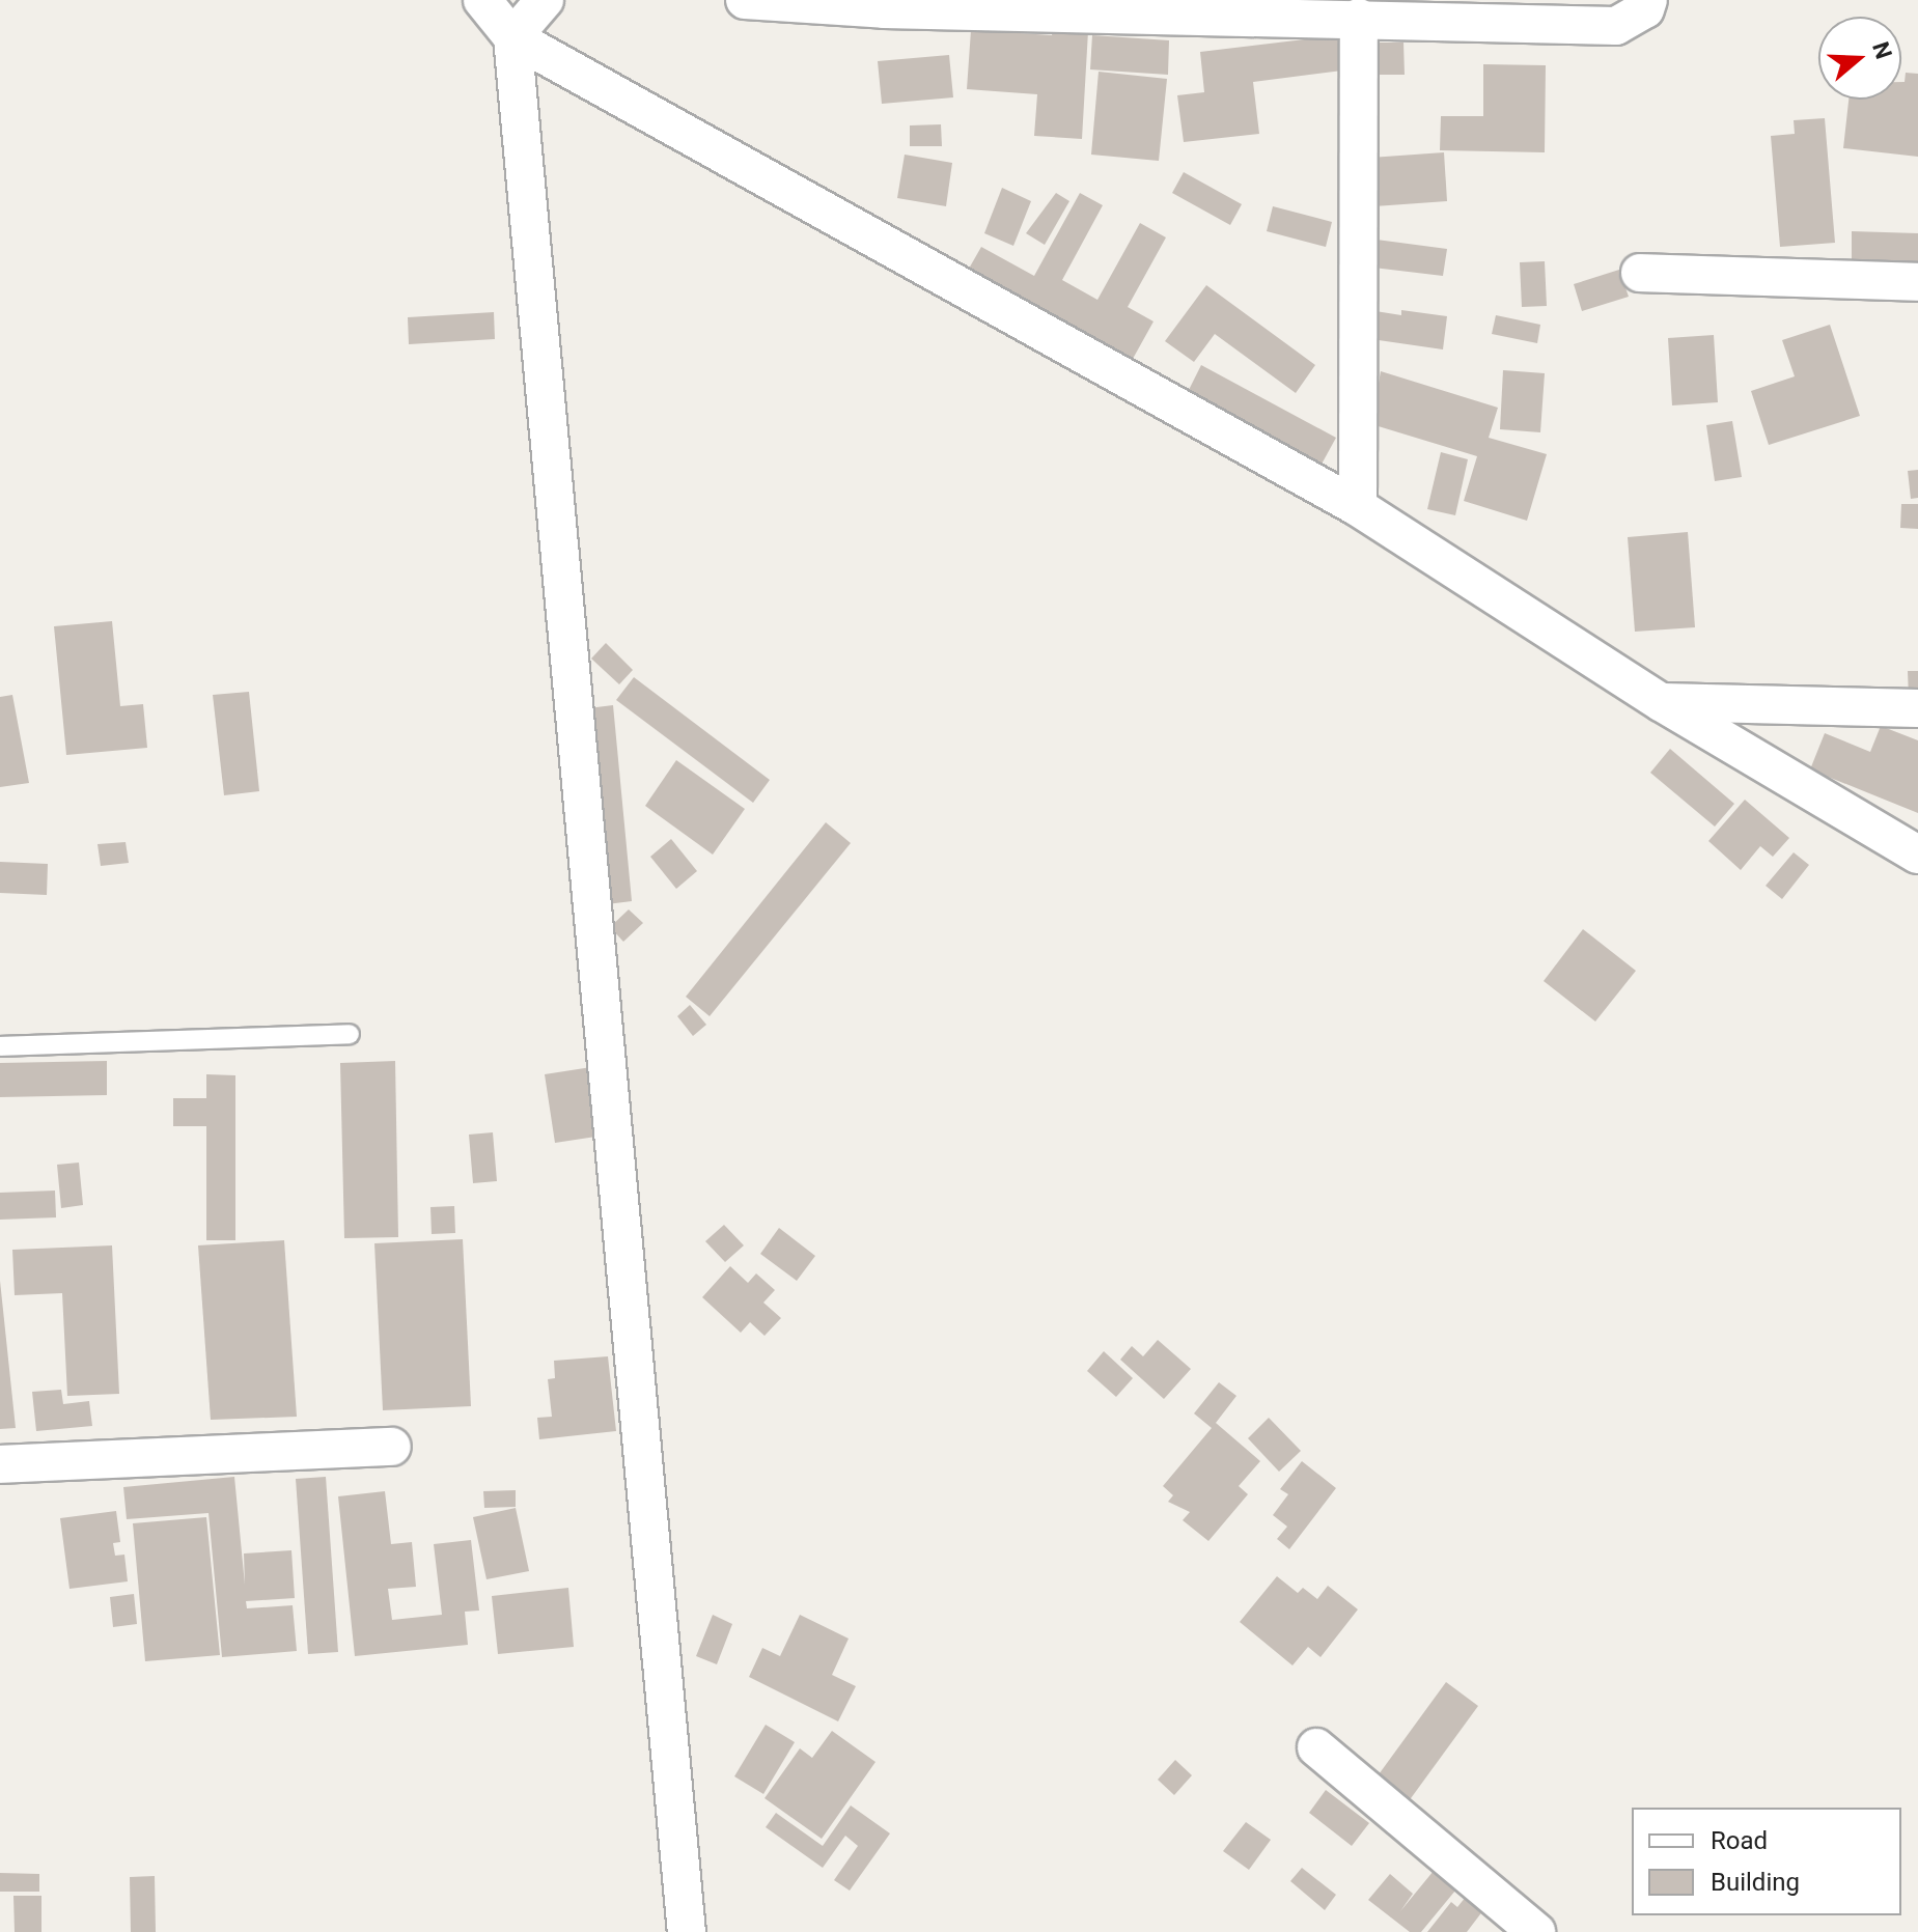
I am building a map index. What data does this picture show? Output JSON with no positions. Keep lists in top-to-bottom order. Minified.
{"legend":["Road","Building"],"north":"right"}
